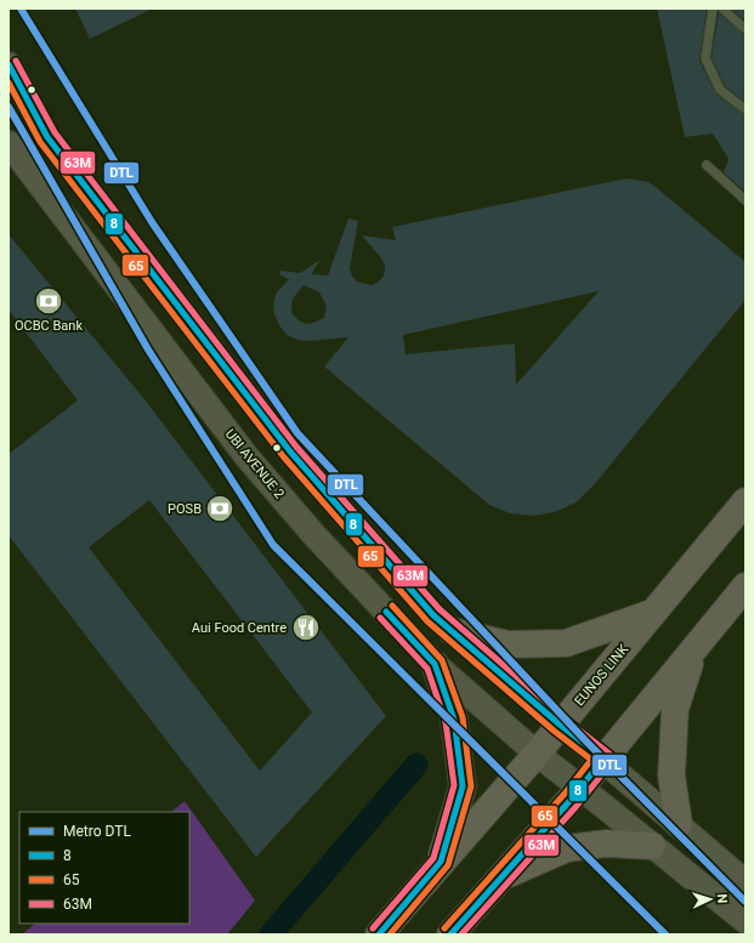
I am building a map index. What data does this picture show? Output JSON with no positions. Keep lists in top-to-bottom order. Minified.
{"streets":{"highway":["EUNOS LINK"],"main road":["UBI AVENUE 2"]},"crossings":[["UBI AVENUE 2","EUNOS LINK"]],"places":{"bank":["OCBC Bank","POSB"],"restaurant":["Aui Food Centre"]},"lines":["metro line DTL","transit line 63M","transit line 8","transit line 65"],"legend":["Metro DTL","8","65","63M"],"north":"right"}
